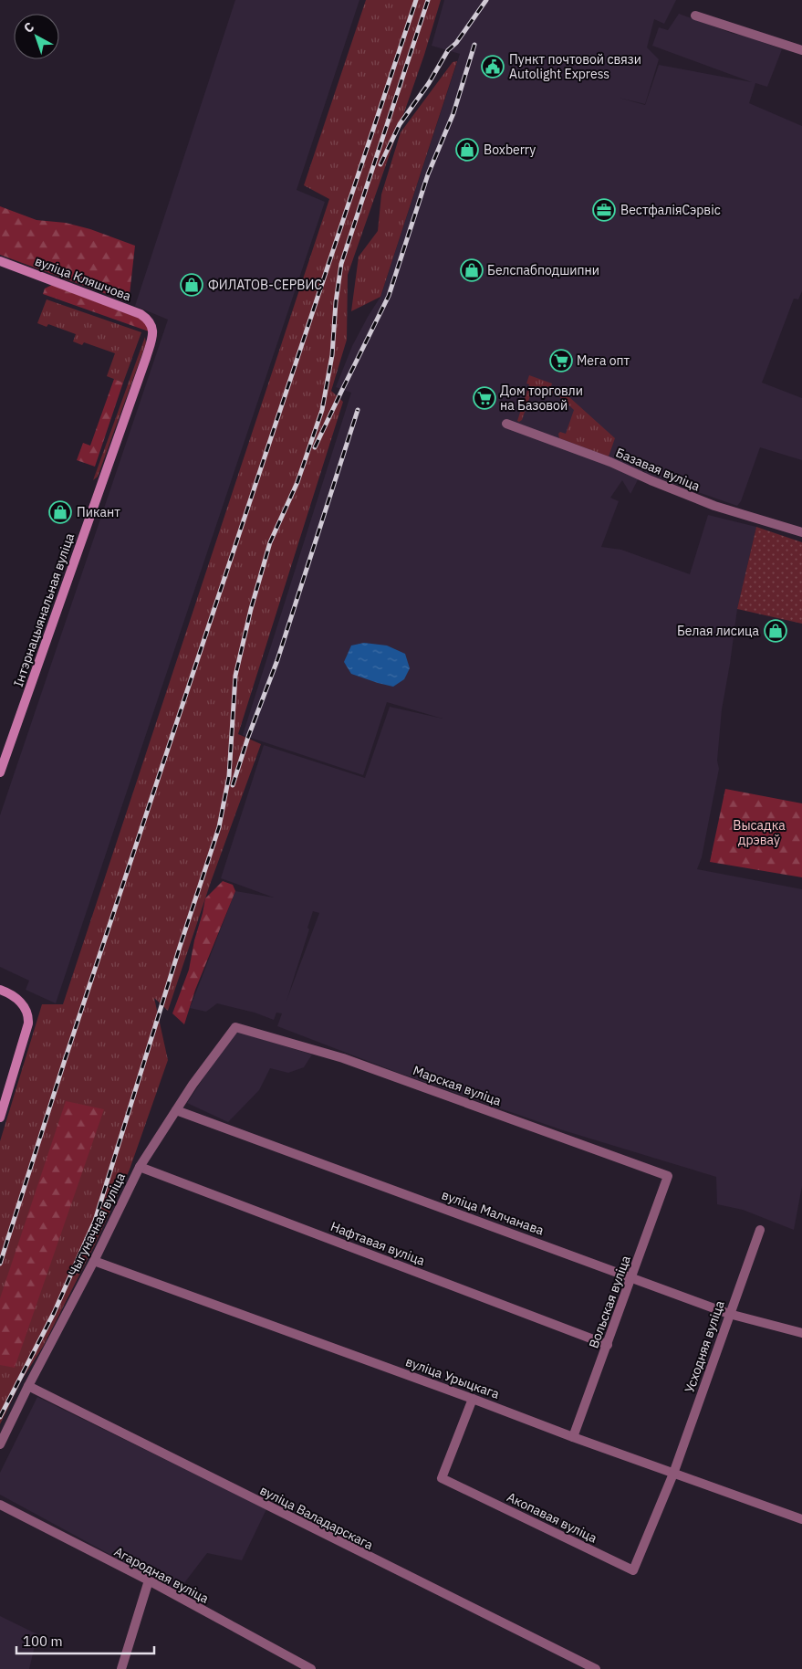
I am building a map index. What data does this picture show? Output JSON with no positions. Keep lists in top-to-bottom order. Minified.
{"streets":{"street":["вуліца Кляшчова","Базавая вуліца","Інтэрнацыянальная вуліца","Марская вуліца","вуліца Малчанава","Чыгуначная вуліца","Нафтавая вуліца","Вольская вуліца","Усходняя вуліца","вуліца Урыцкага","вуліца Валадарскага","Акопавая вуліца","Агародная вуліца"]},"crossings":[["вуліца Кляшчова","Інтэрнацыянальная вуліца"],["Марская вуліца","Чыгуначная вуліца"],["Марская вуліца","Вольская вуліца"],["вуліца Малчанава","Чыгуначная вуліца"],["вуліца Малчанава","Вольская вуліца"],["вуліца Малчанава","Усходняя вуліца"],["Чыгуначная вуліца","Нафтавая вуліца"],["Чыгуначная вуліца","вуліца Урыцкага"],["Чыгуначная вуліца","вуліца Валадарскага"],["Нафтавая вуліца","Вольская вуліца"],["Вольская вуліца","вуліца Урыцкага"],["Усходняя вуліца","вуліца Урыцкага"],["Усходняя вуліца","Акопавая вуліца"],["вуліца Урыцкага","Акопавая вуліца"]],"parks":["Высадка дрэваў"],"places":{"public building":["Пункт почтовой связи Autolight Express"],"shop":["Boxberry","Белспабподшипни","ФИЛАТОВ-СЕРВИС","Пикант","Белая лисица"],"office":["ВестфаліяСэрвіс"],"supermarket":["Мега опт","Дом торговли на Базовой"]},"scale_bar":"100 m","north":"top left"}
